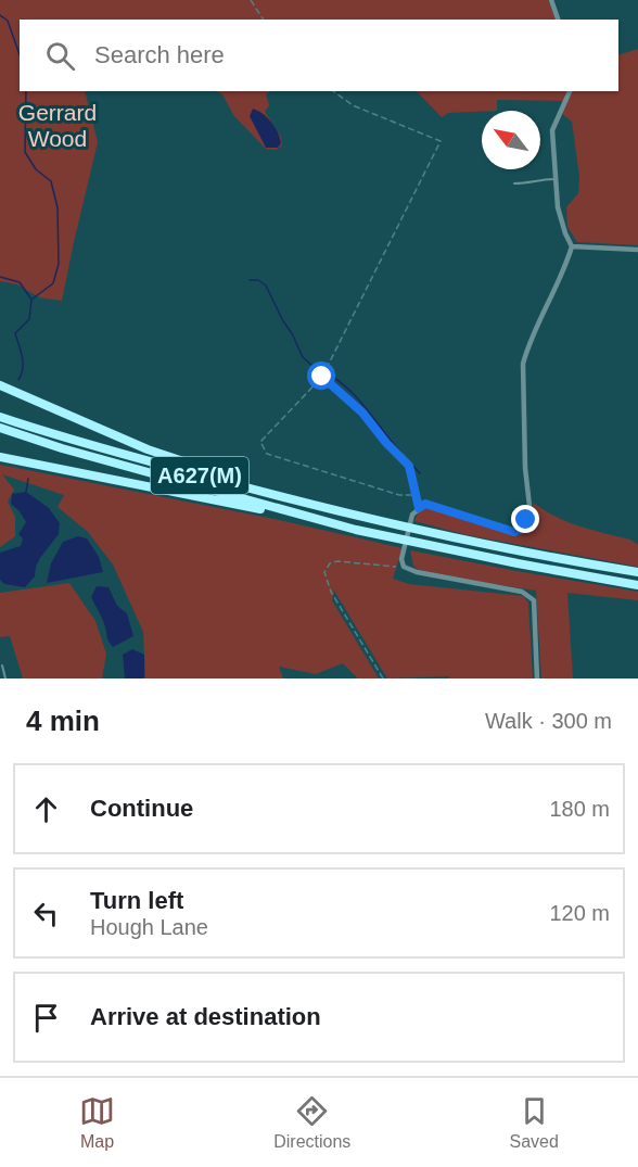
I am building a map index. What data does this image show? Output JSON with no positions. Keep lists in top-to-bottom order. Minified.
{"streets":{"highway":["A627(M)"]},"parks":["Gerrard Wood"],"north":"top left","page":{"search":"Search here","heading":["4 min","Walk · 300 m"],"list":[["Continue","180 m"],["Turn left","Hough Lane","120 m"],"Arrive at destination"],"nav":["Map","Directions","Saved"]}}
